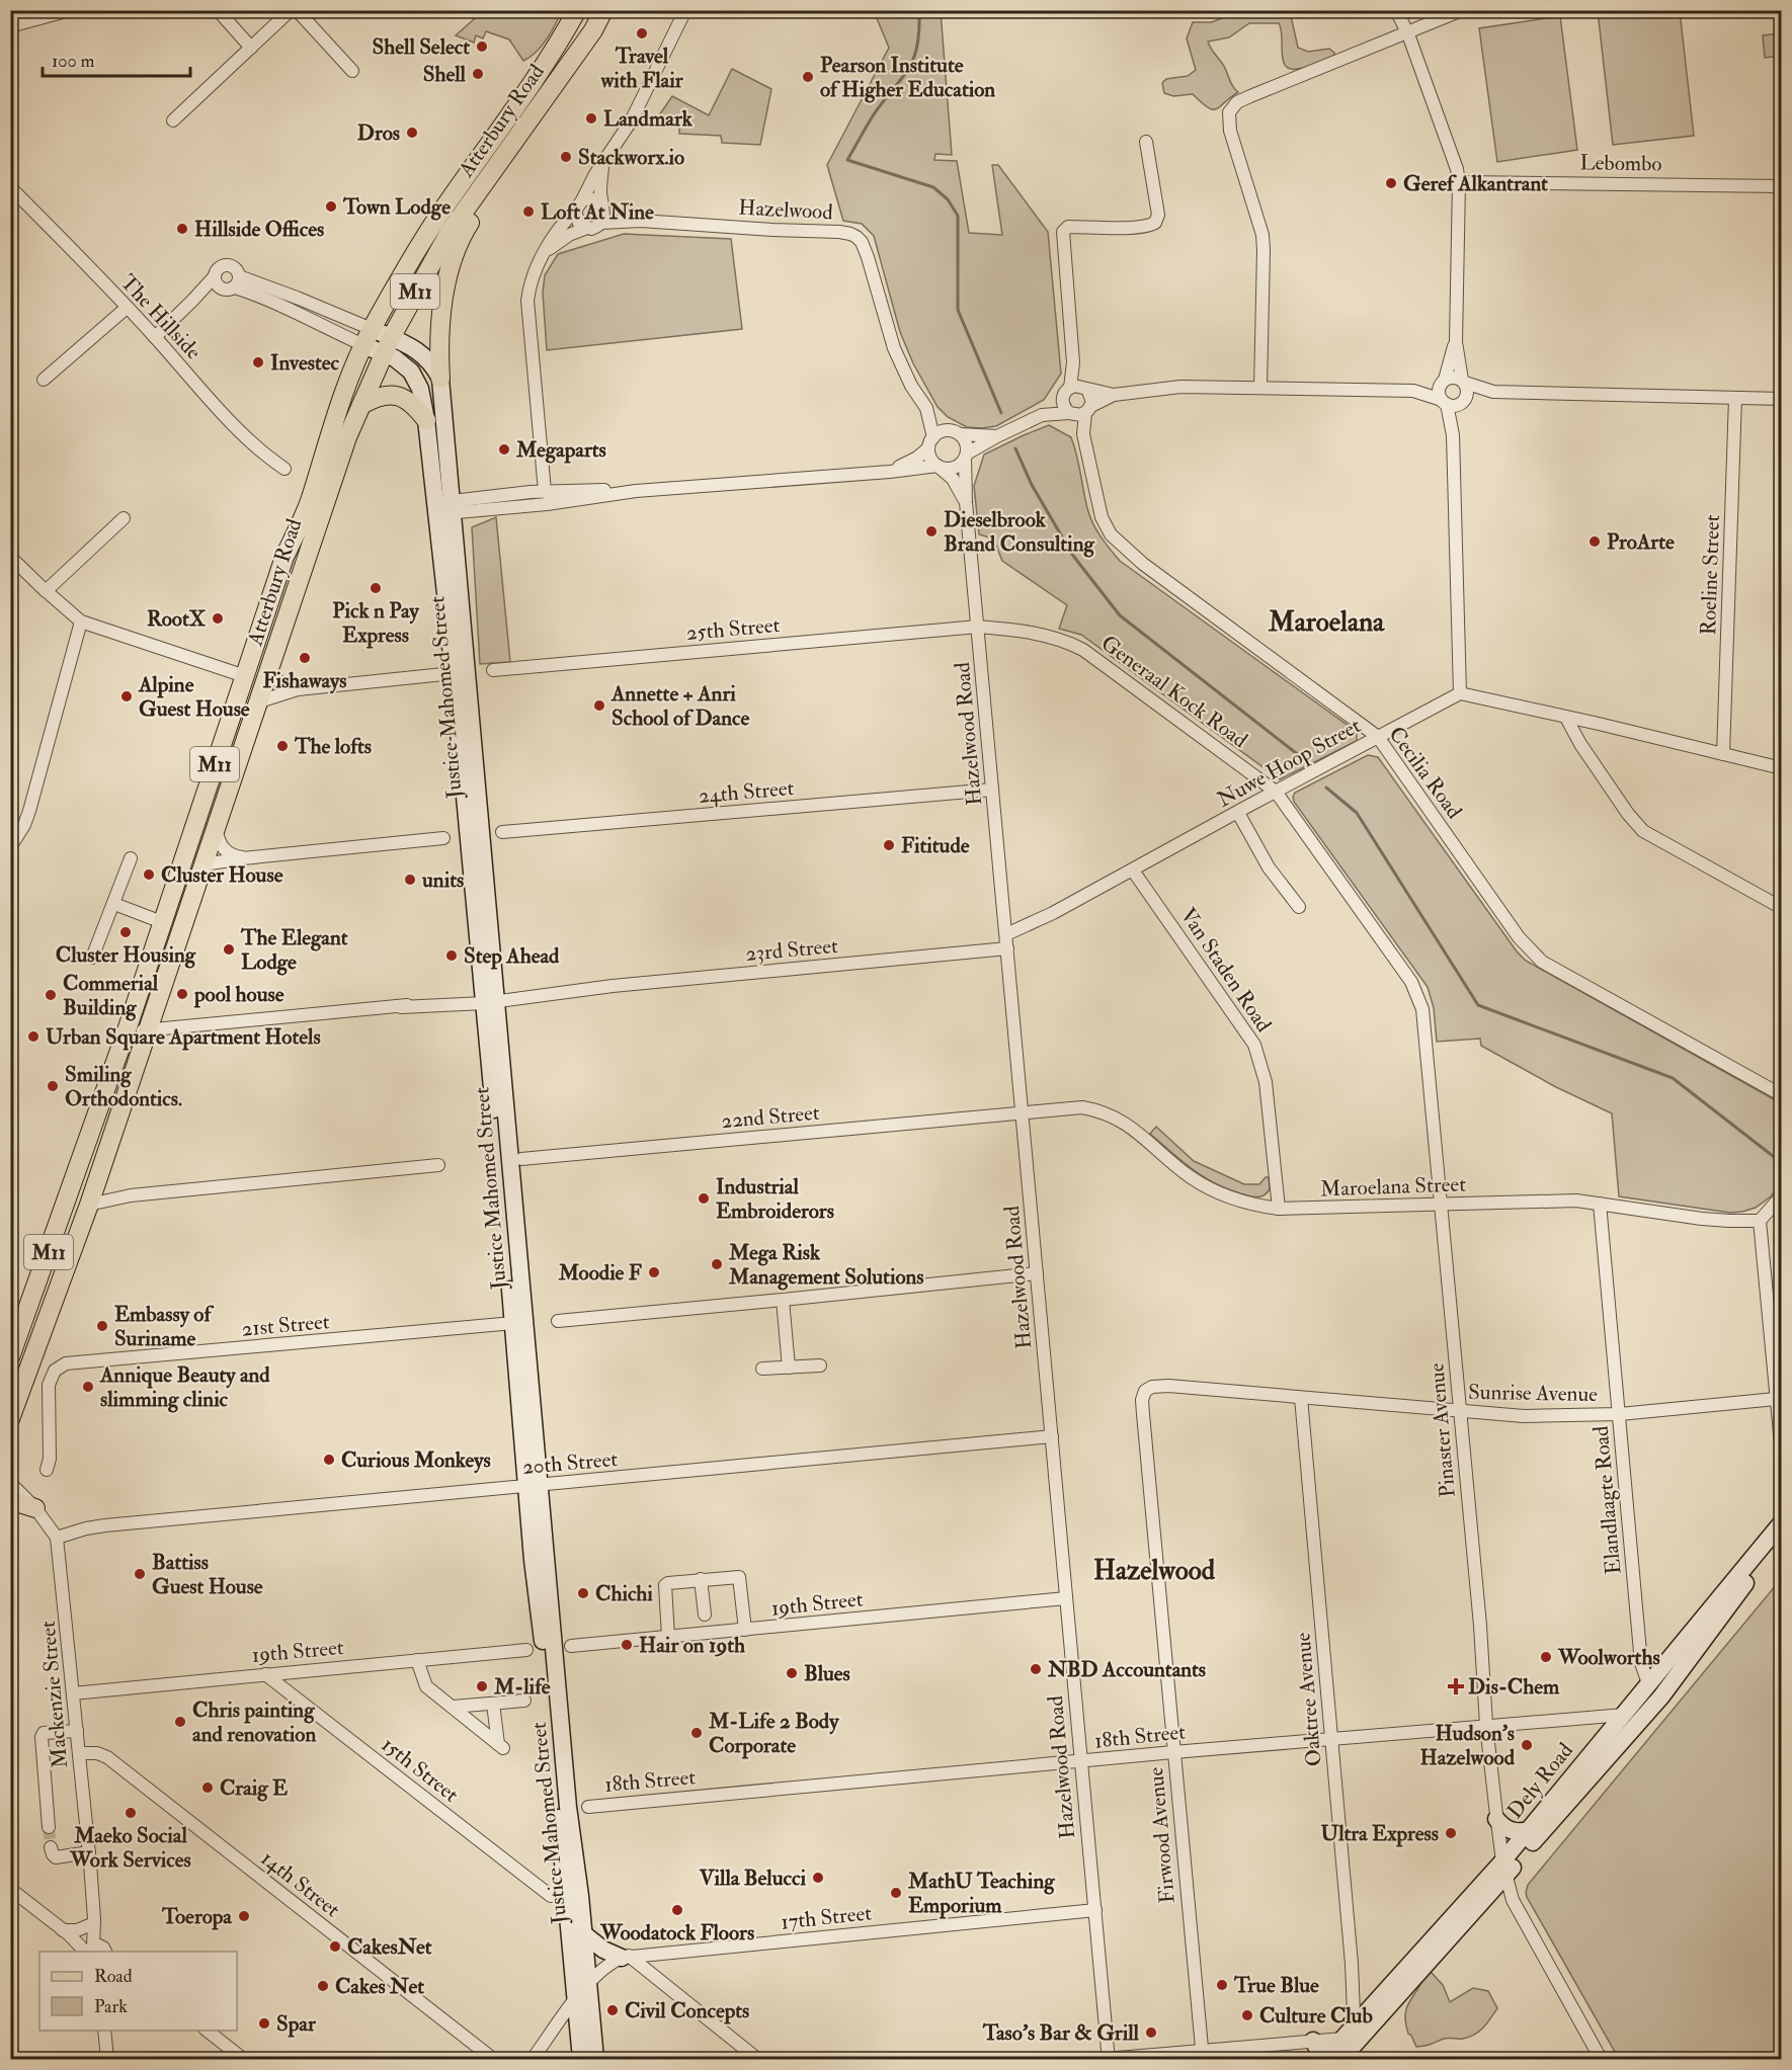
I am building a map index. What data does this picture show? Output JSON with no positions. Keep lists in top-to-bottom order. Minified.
{"streets":{"main road":["Atterbury Road","M11","Justice Mahomed Street","Dely Road"],"street":["Lebombo","Hazelwood","The Hillside","Roeline Street","25th Street","Generaal Kock Road","Hazelwood Road","Nuwe Hoop Street","Cecilia Road","24th Street","23rd Street","Van Staden Road","22nd Street","Maroelana Street","21st Street","Sunrise Avenue","Pinaster Avenue","20th Street","Elandlaagte Road","19th Street","Mackenzie Street","Oaktree Avenue","18th Street","15th Street","Firwood Avenue","14th Street","17th Street"]},"crossings":[["Atterbury Road","M11"],["Atterbury Road","Justice Mahomed Street"],["Atterbury Road","23rd Street"],["Hazelwood","Hazelwood Road"],["M11","Justice Mahomed Street"],["25th Street","Generaal Kock Road"],["25th Street","Hazelwood Road"],["Generaal Kock Road","Hazelwood Road"],["Generaal Kock Road","Nuwe Hoop Street"],["Generaal Kock Road","Pinaster Avenue"],["Justice Mahomed Street","23rd Street"],["Justice Mahomed Street","21st Street"],["Justice Mahomed Street","20th Street"],["Justice Mahomed Street","17th Street"],["Hazelwood Road","Nuwe Hoop Street"],["Hazelwood Road","24th Street"],["Hazelwood Road","23rd Street"],["Hazelwood Road","22nd Street"],["Hazelwood Road","Maroelana Street"],["Hazelwood Road","20th Street"],["Hazelwood Road","19th Street"],["Hazelwood Road","18th Street"],["Hazelwood Road","17th Street"],["Nuwe Hoop Street","Cecilia Road"],["Nuwe Hoop Street","Van Staden Road"],["Van Staden Road","Maroelana Street"],["22nd Street","Maroelana Street"],["Maroelana Street","Pinaster Avenue"],["Maroelana Street","Elandlaagte Road"],["Sunrise Avenue","Pinaster Avenue"],["Sunrise Avenue","Elandlaagte Road"],["Sunrise Avenue","Oaktree Avenue"],["Sunrise Avenue","Firwood Avenue"],["Pinaster Avenue","18th Street"],["Pinaster Avenue","Dely Road"],["20th Street","Mackenzie Street"],["Elandlaagte Road","Dely Road"],["19th Street","Mackenzie Street"],["19th Street","15th Street"],["Mackenzie Street","14th Street"],["Oaktree Avenue","18th Street"],["Oaktree Avenue","Dely Road"],["18th Street","Dely Road"],["18th Street","Firwood Avenue"]],"districts":["Maroelana","Hazelwood"],"places":{"other":["Travel with Flair","Shell Select","Shell","Pearson Institute of Higher Education","Landmark","Dros","Stackworx.io","Geref Alkantrant","Town Lodge","Loft At Nine","Hillside Offices","Investec","Megaparts","Dieselbrook Brand Consulting","ProArte","Pick n Pay Express","RootX","Fishaways","Alpine Guest House","Annette + Anri School of Dance","The lofts","Fititude","Cluster House","units","Cluster Housing","The Elegant Lodge","Step Ahead","pool house","Commerial Building","Urban Square Apartment Hotels","Smiling Orthodontics.","Industrial Embroiderors","Mega Risk Management Solutions","Moodie F","Embassy of Suriname","Annique Beauty and slimming clinic","Curious Monkeys","Battiss Guest House","Chichi","Hair on 19th","Woolworths","NBD Accountants","Blues","M-life","Chris painting and renovation","M-Life 2 Body Corporate","Hudson's Hazelwood","Craig E","Maeko Social Work Services","Ultra Express","Villa Belucci","MathU Teaching Emporium","Woodatock Floors","Toeropa","CakesNet","True Blue","Cakes Net","Civil Concepts","Culture Club","Spar","Taso’s Bar & Grill"],"health":["Dis-Chem"]},"legend":["Road","Park"],"scale_bar":"100 m"}
